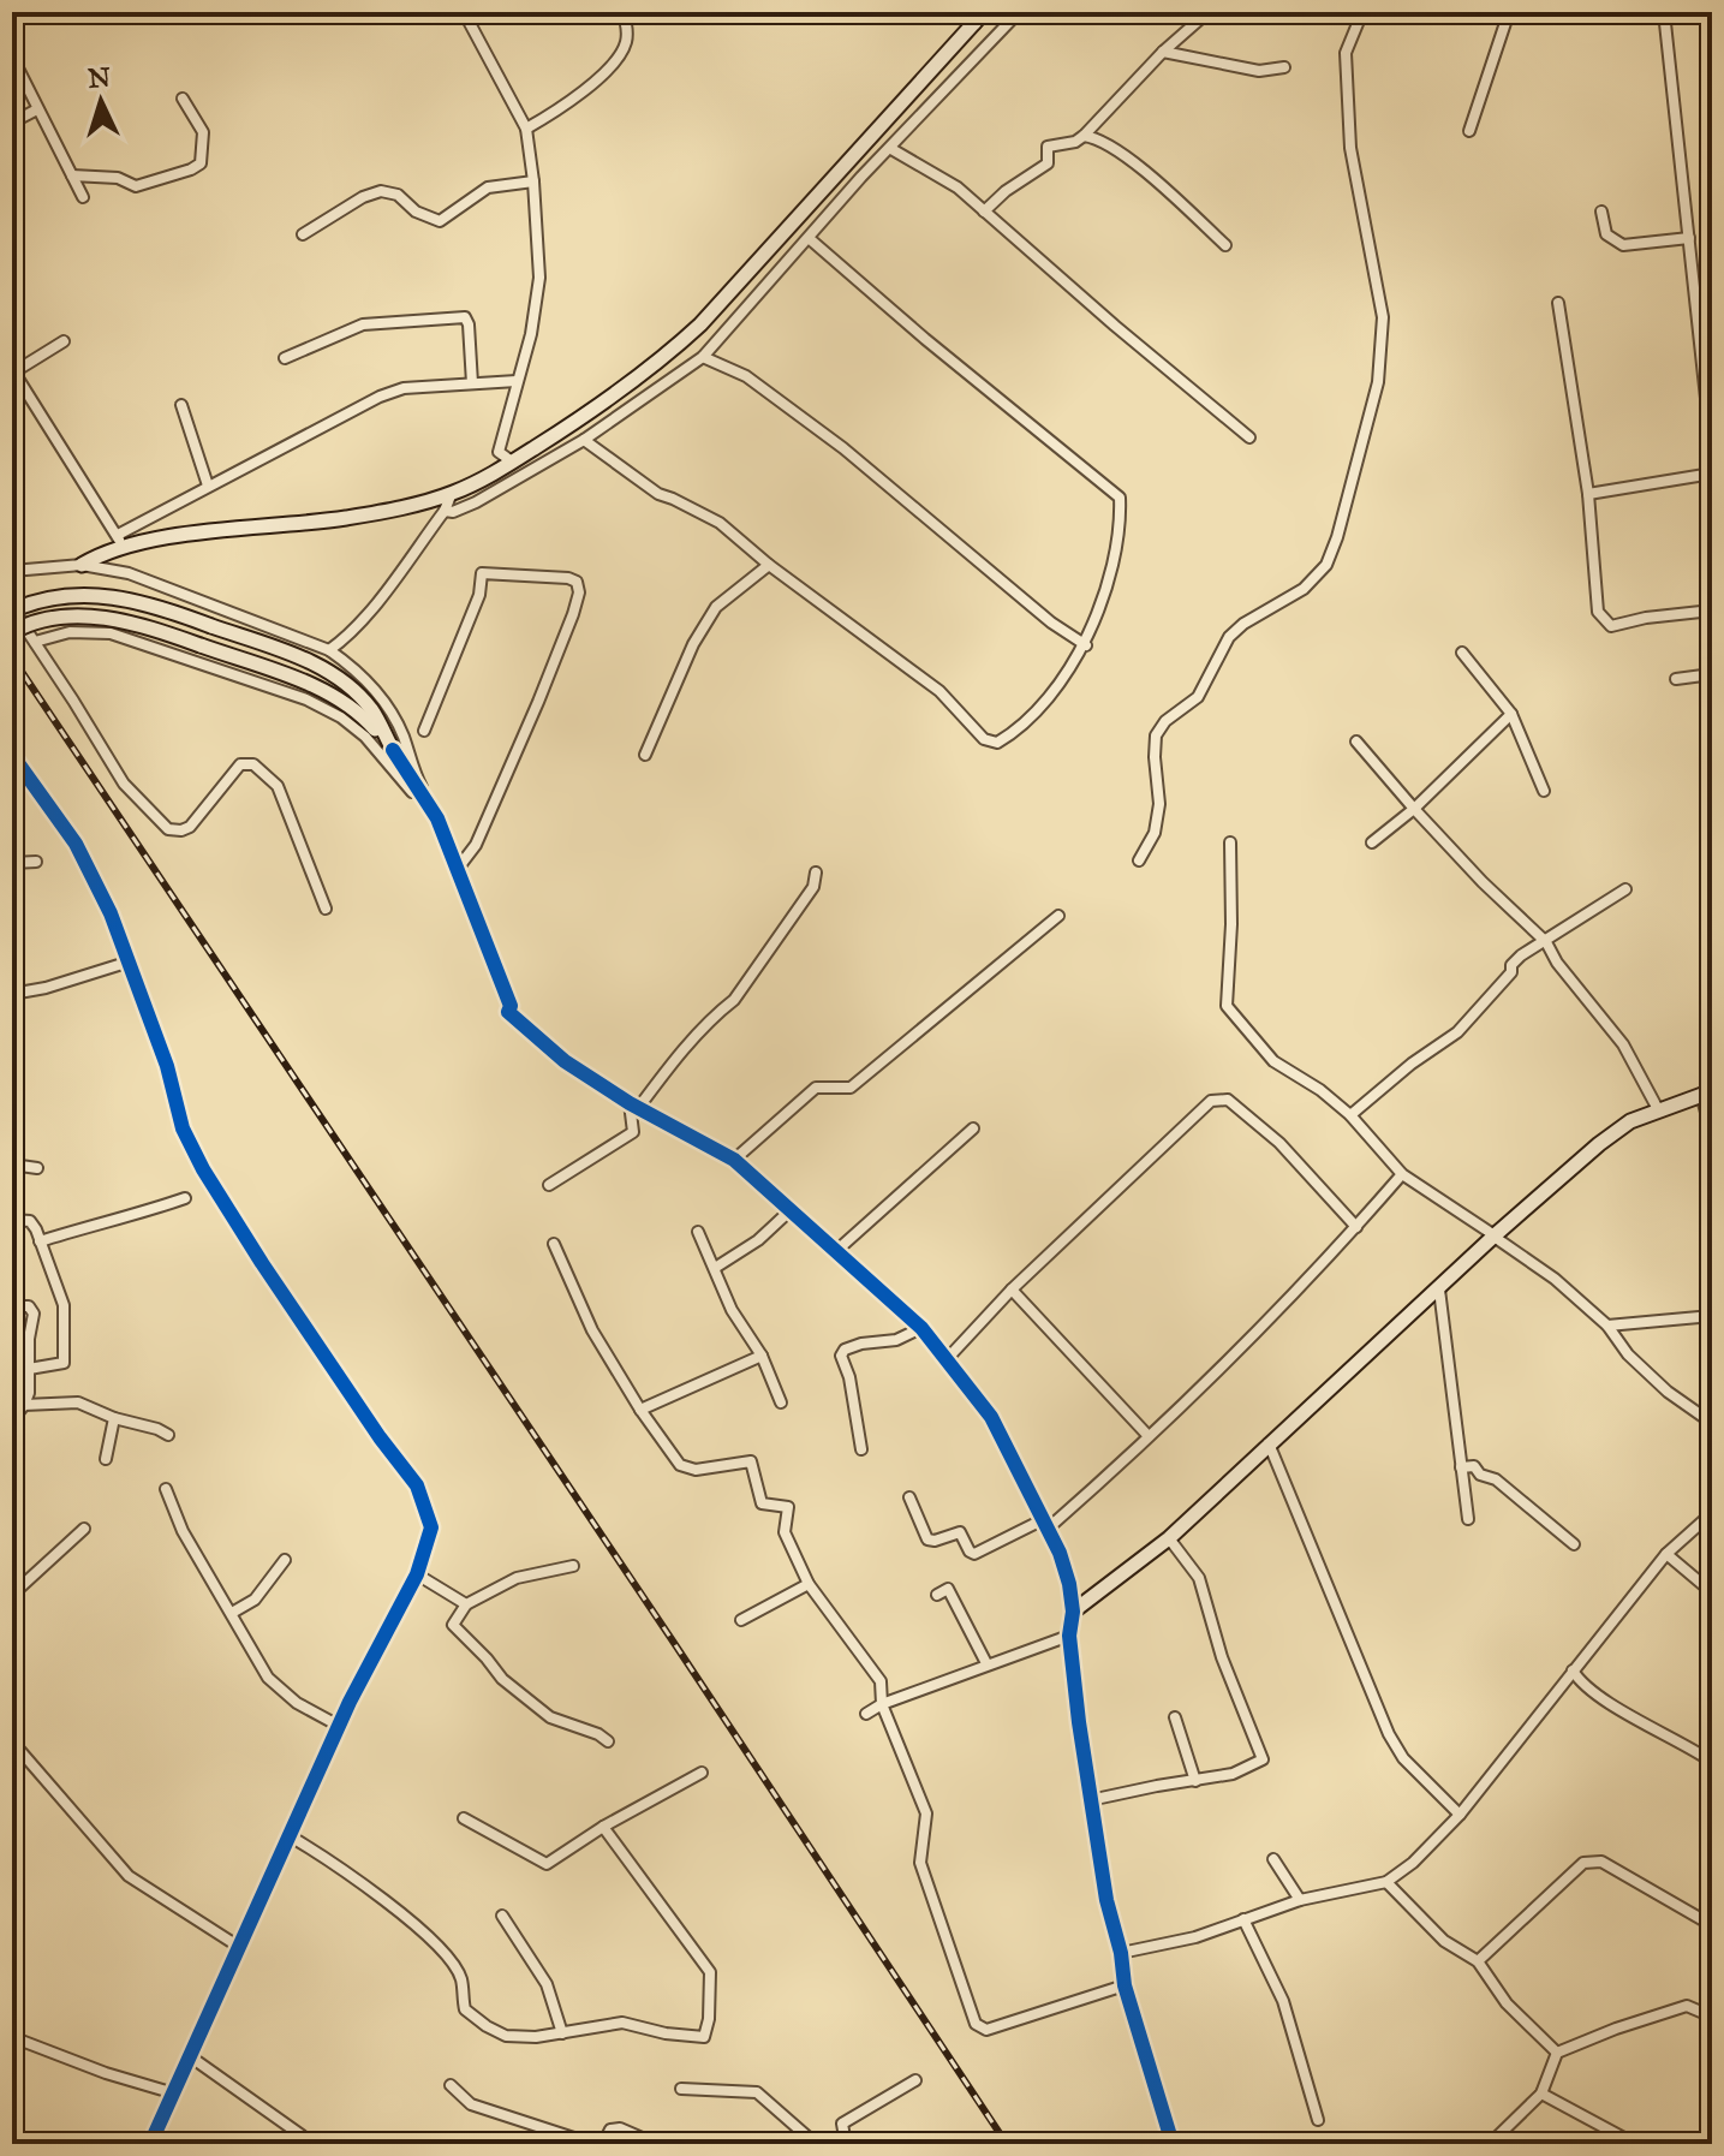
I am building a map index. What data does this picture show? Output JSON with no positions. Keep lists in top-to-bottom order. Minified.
{"north":"top"}
